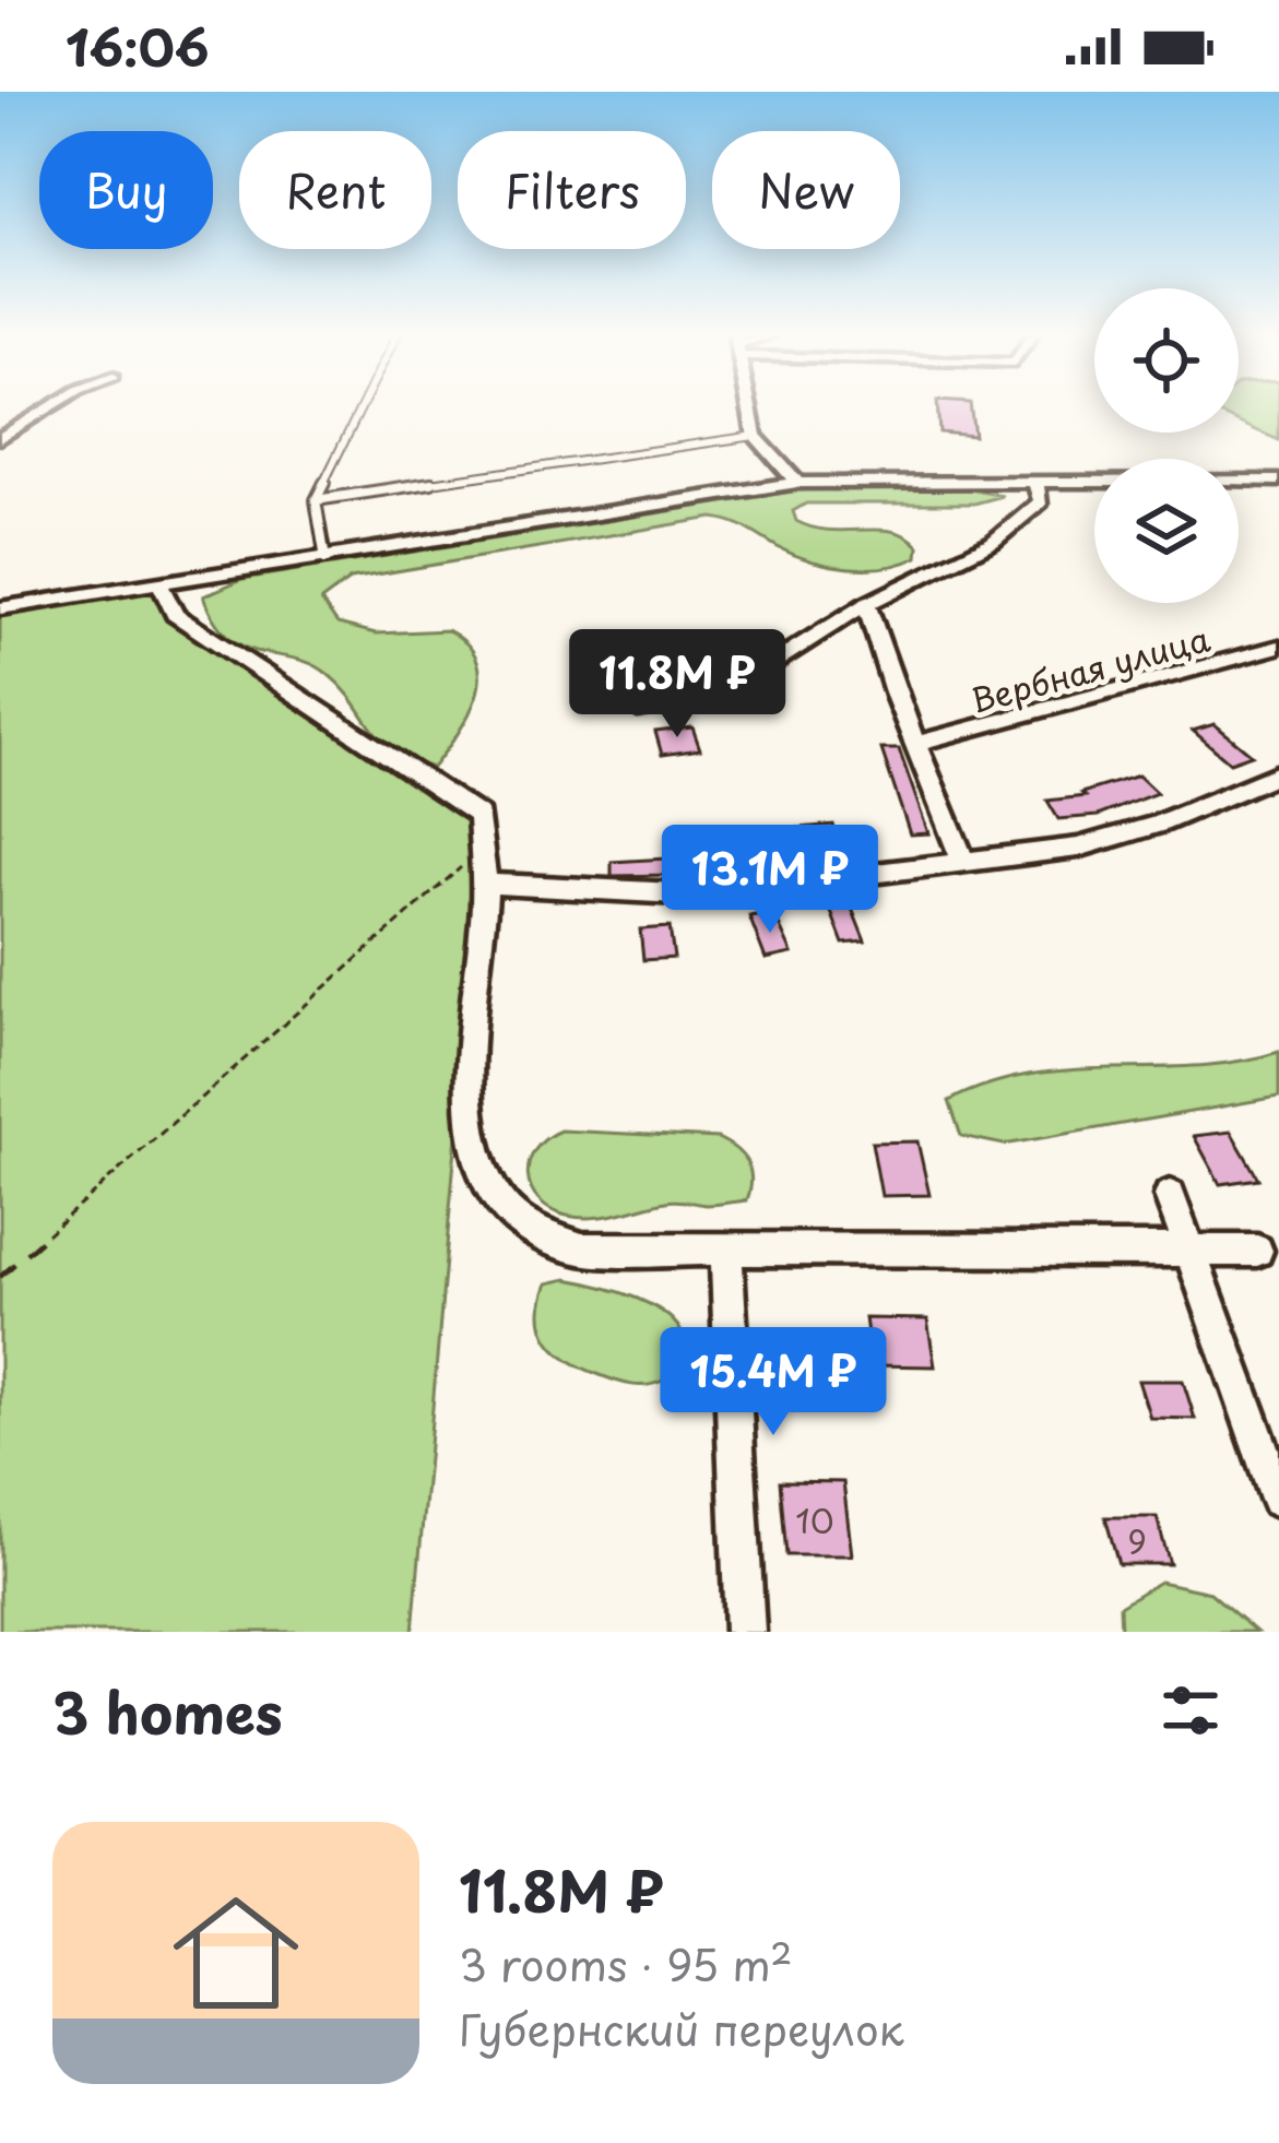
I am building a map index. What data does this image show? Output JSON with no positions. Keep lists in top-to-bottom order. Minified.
{"streets":{"street":["Вербная улица"]},"house_numbers":["10","9"],"page":{"status":"16:06","chip":["Buy","Rent","Filters","New"],"price":["11.8M ₽","13.1M ₽","15.4M ₽"],"heading":"3 homes","list":[{"name":"11.8M ₽","note":"3 rooms · 95 m² · Губернский переулок"}]}}
